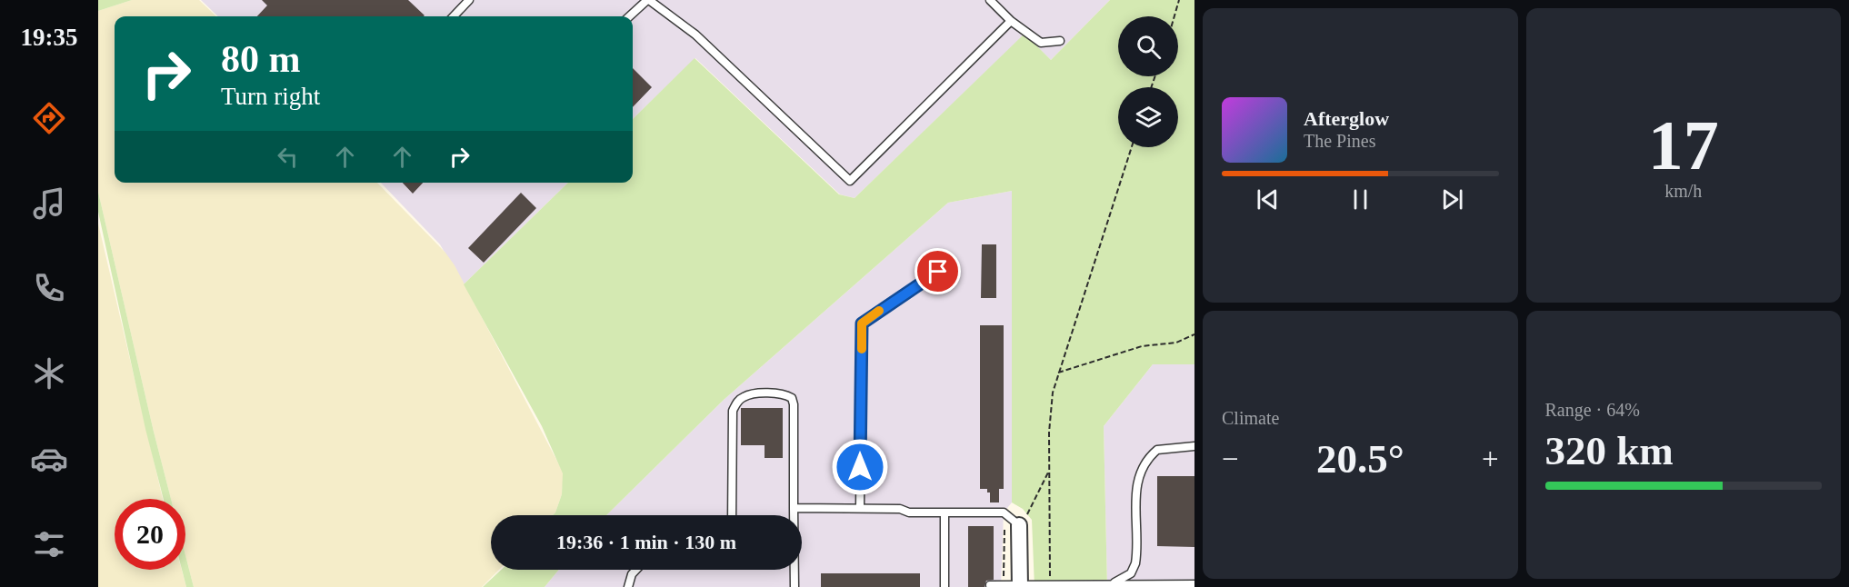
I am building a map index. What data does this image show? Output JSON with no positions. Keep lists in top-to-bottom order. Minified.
{"page":{"tabs":"19:35","tile":[["17","km/h"],"Climate",["Range · 64%","320 km"]],"turn":["80 m","Turn right"],"song":["Afterglow","The Pines"],"heat":["−","20.5°","+"],"limit":"20","trip":"19:36 · 1 min · 130 m"}}
